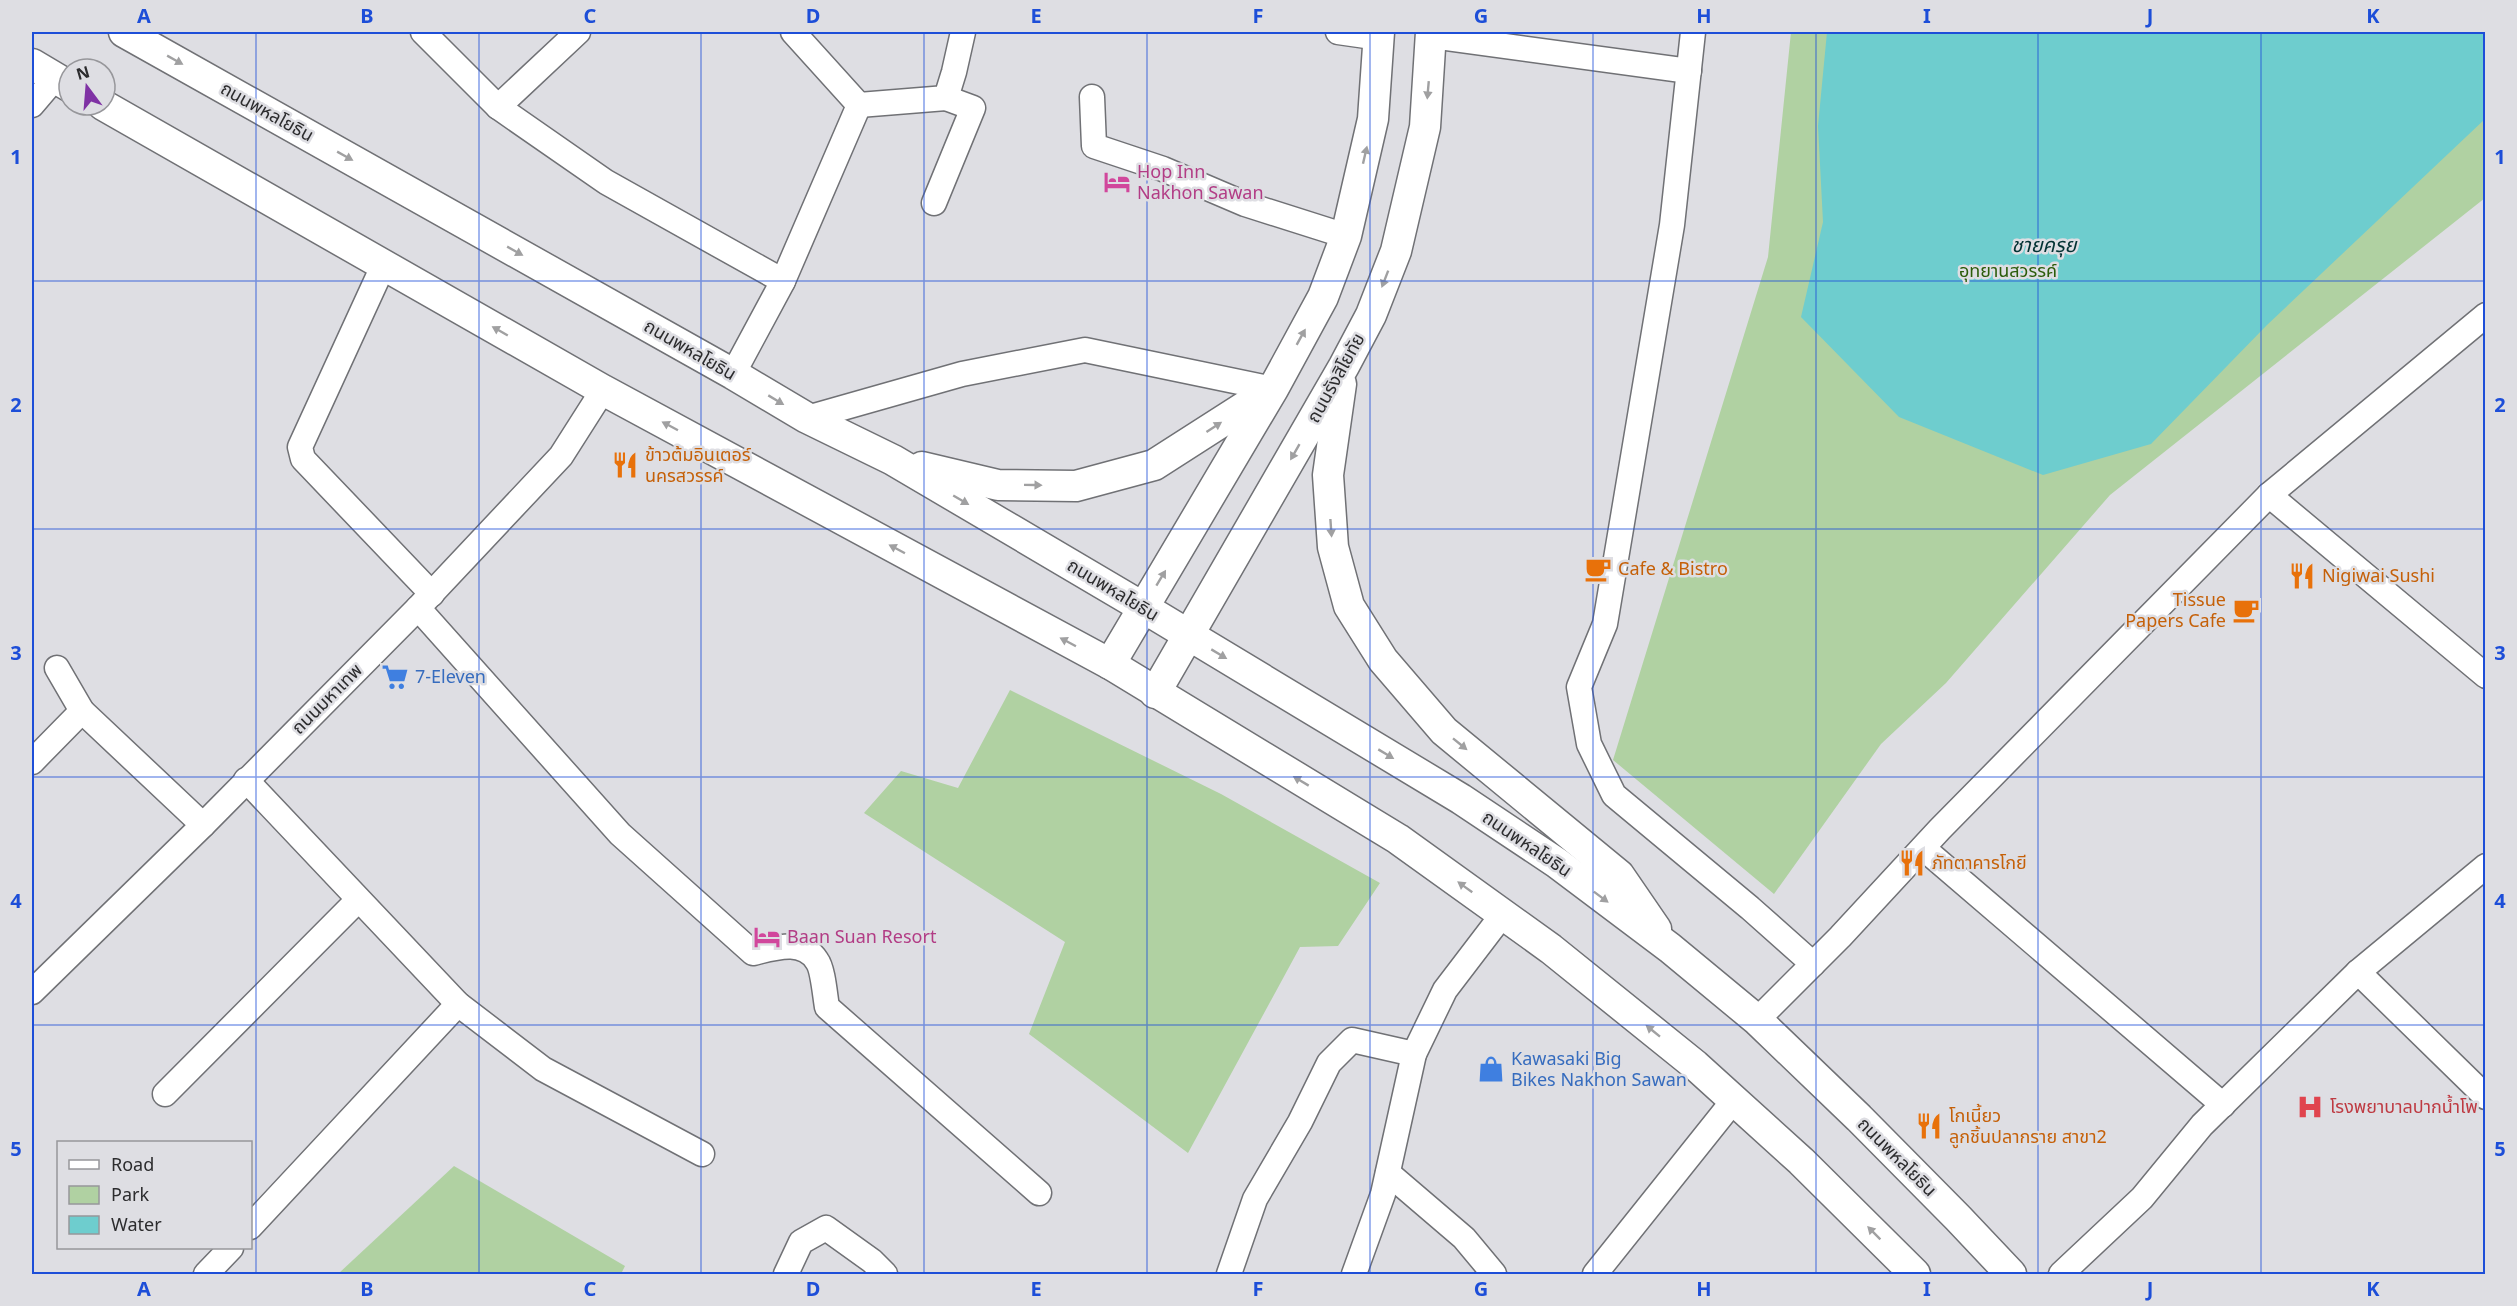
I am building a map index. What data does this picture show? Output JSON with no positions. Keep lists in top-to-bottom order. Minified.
{"streets":{"main road":["ถนนพหลโยธิน","ถนนรังสิโยทัย"],"street":["ถนนมหาเทพ"]},"crossings":[["ถนนพหลโยธิน","ถนนรังสิโยทัย"]],"water":["ชายครุย"],"parks":["อุทยานสวรรค์"],"places":{"hotel":["Hop Inn Nakhon Sawan","Baan Suan Resort"],"restaurant":["ข้าวต้มอินเตอร์ นครสวรรค์","Nigiwai Sushi","ภัทตาคารโกยี","โกเนี้ยว ลูกชิ้นปลากราย สาขา2"],"cafe":["Cafe & Bistro","Tissue Papers Cafe"],"supermarket":["7-Eleven"],"shop":["Kawasaki Big Bikes Nakhon Sawan"],"hospital":["โรงพยาบาลปากน้ำโพ"]},"legend":["Road","Park","Water"],"north":"top","grid":{"columns":["A","B","C","D","E","F","G","H","I","J","K"],"rows":["1","2","3","4","5"]}}
